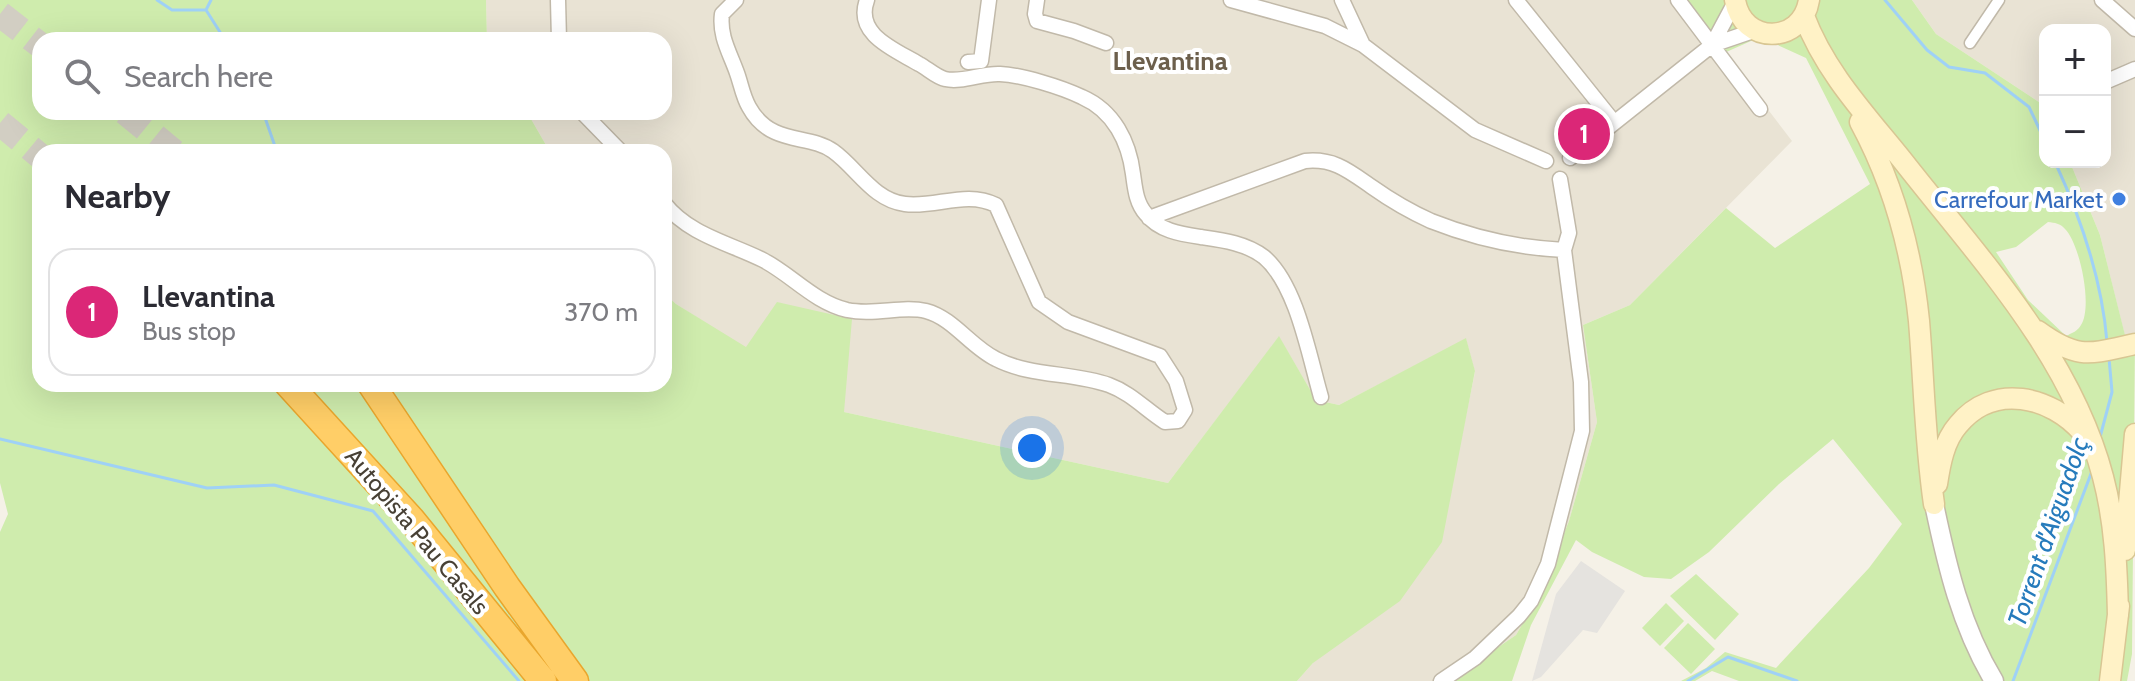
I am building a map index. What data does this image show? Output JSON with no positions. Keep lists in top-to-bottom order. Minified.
{"streets":{"highway":["Autopista Pau Casals"]},"districts":["Llevantina"],"water":["Torrent d'Aiguadolç"],"places":["Carrefour Market"],"page":{"map_buttons":["+","−"],"search":"Search here","pins":"1","heading":"Nearby","list":[{"mark":"1","name":"Llevantina","note":"Bus stop","value":"370 m"}]}}
